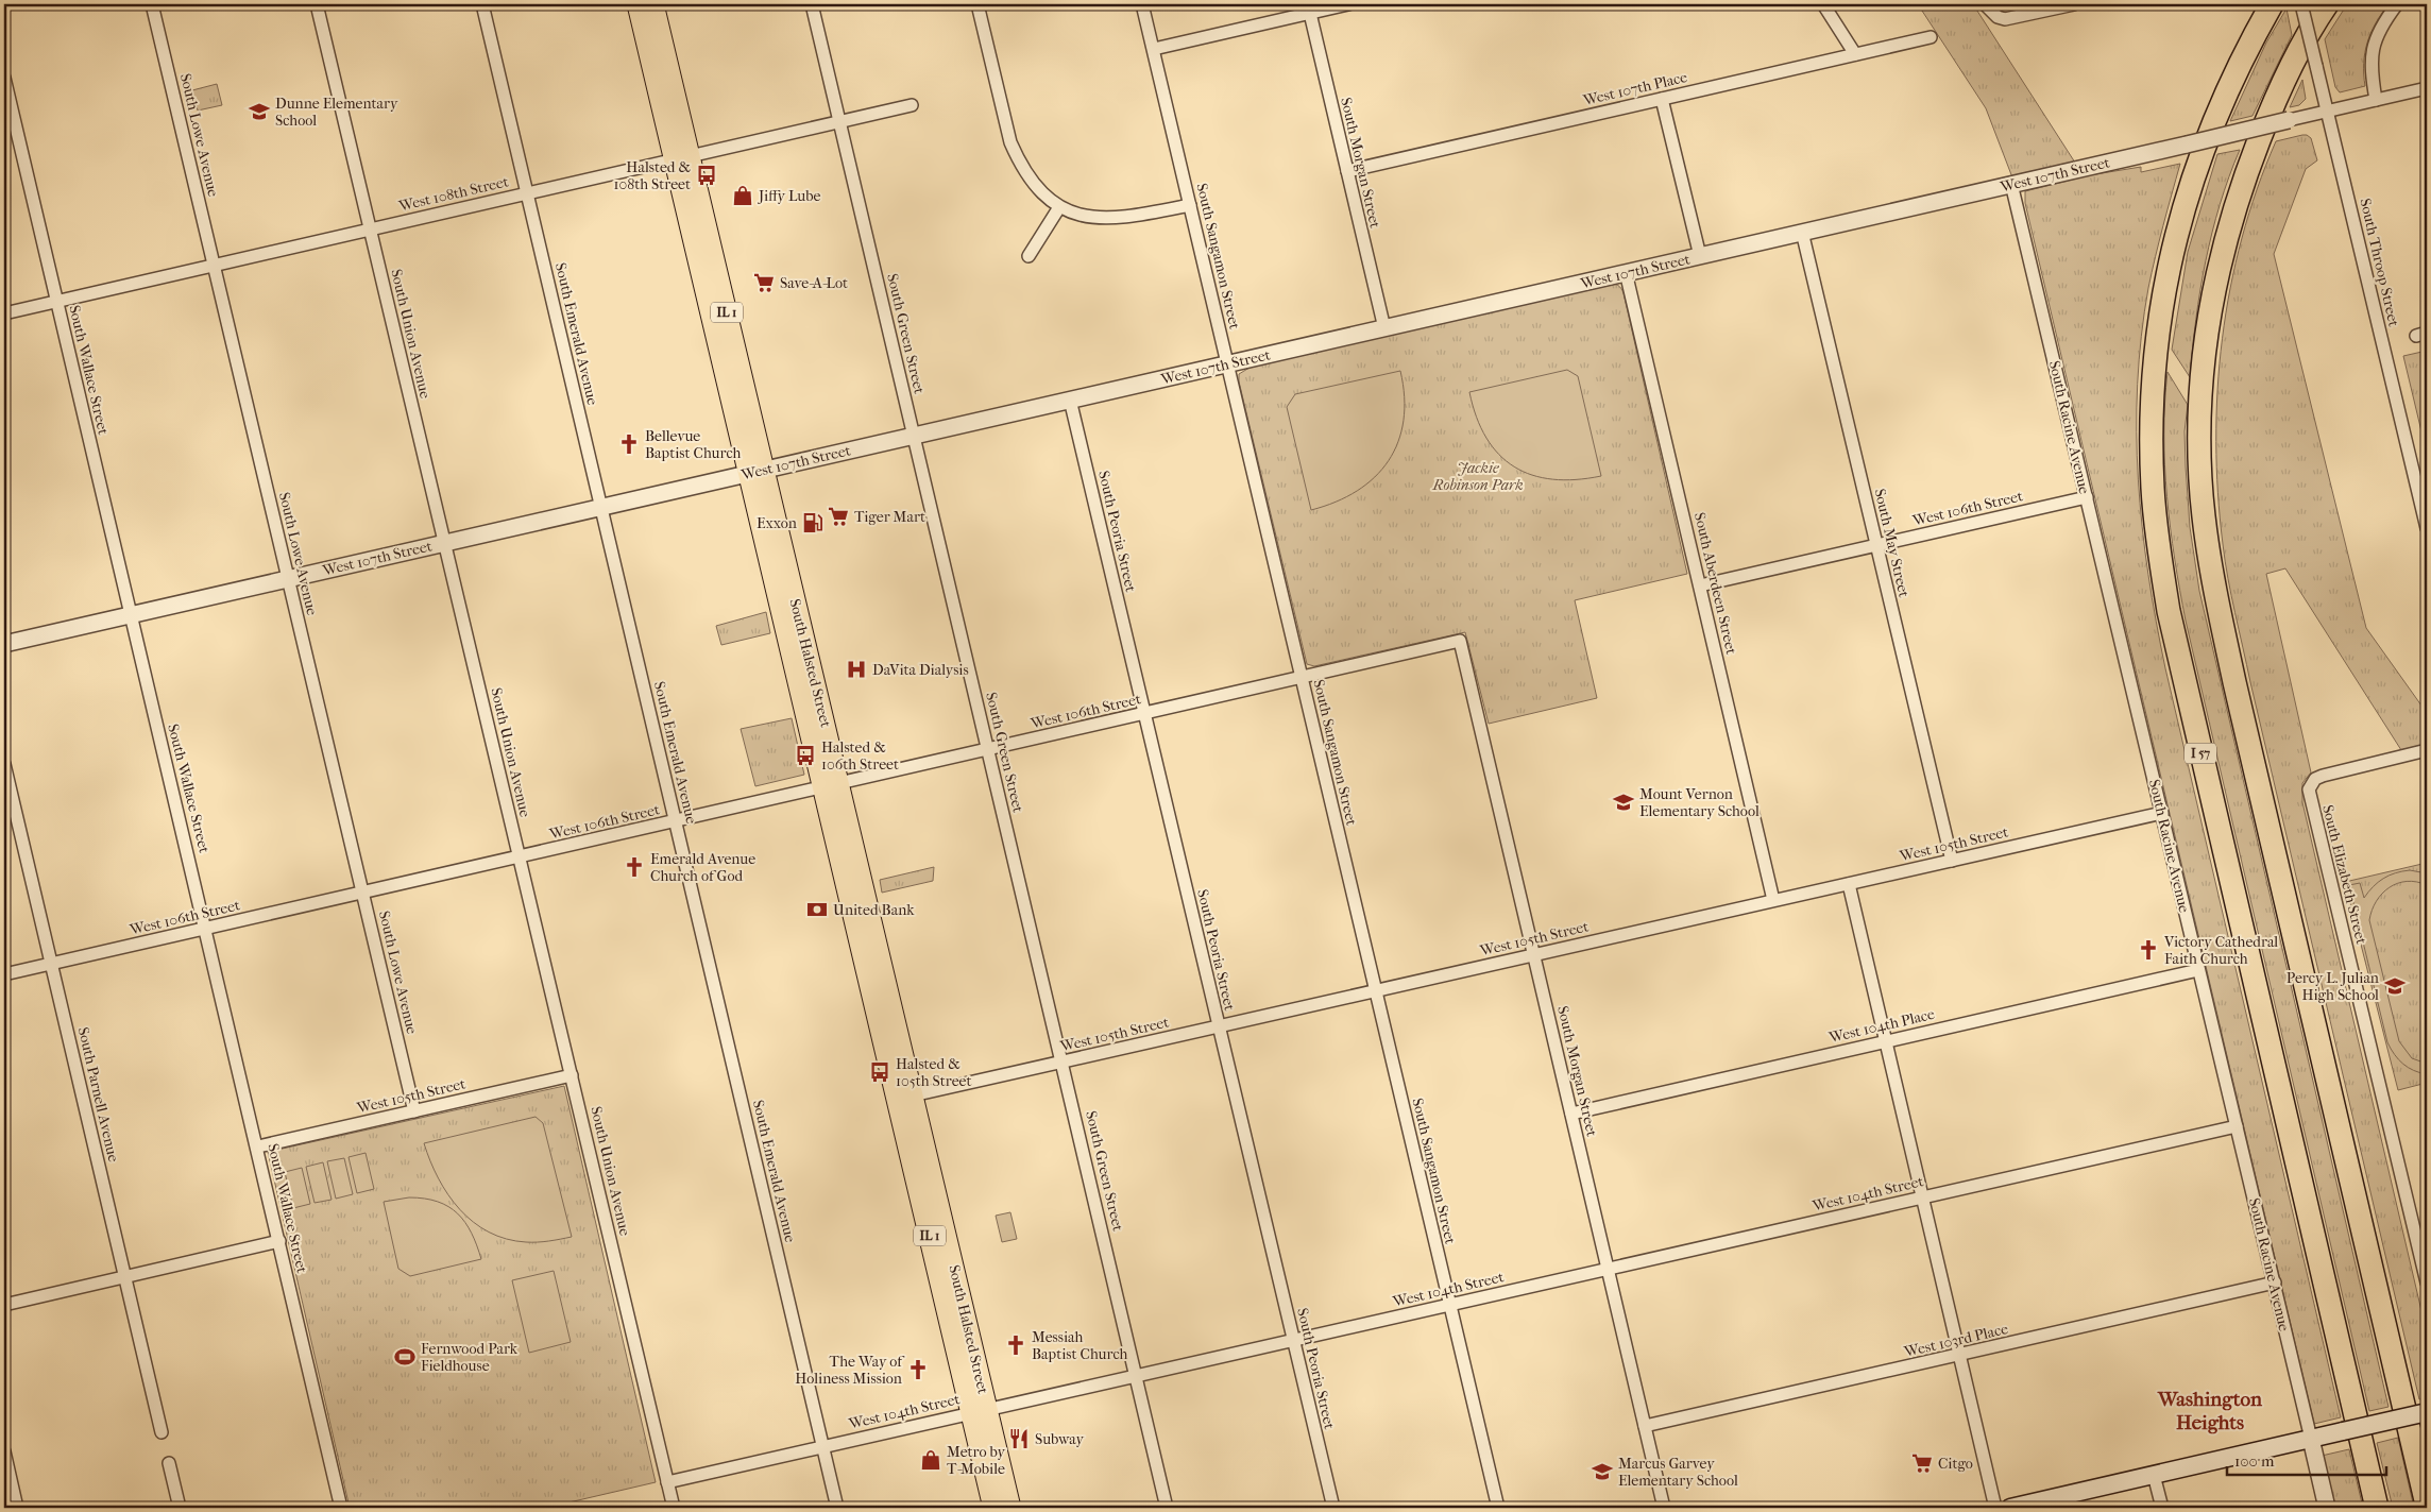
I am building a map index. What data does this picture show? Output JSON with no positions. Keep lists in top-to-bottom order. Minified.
{"streets":{"highway":["I 57"],"main road":["IL 1","South Halsted Street"],"street":["West 107th Place","South Lowe Avenue","South Morgan Street","West 107th Street","West 108th Street","South Sangamon Street","South Throop Street","South Union Avenue","South Emerald Avenue","South Green Street","South Wallace Street","South Racine Avenue","West 106th Street","South Peoria Street","South May Street","South Aberdeen Street","West 105th Street","South Elizabeth Street","West 104th Place","South Parnell Avenue","West 104th Street","West 103rd Place"]},"crossings":[["West 107th Place","South Morgan Street"],["South Lowe Avenue","West 107th Street"],["South Lowe Avenue","West 108th Street"],["South Lowe Avenue","West 106th Street"],["South Lowe Avenue","West 105th Street"],["South Morgan Street","West 107th Street"],["South Morgan Street","West 106th Street"],["South Morgan Street","West 105th Street"],["South Morgan Street","West 104th Place"],["South Morgan Street","West 104th Street"],["South Morgan Street","West 103rd Place"],["West 107th Street","South Sangamon Street"],["West 107th Street","South Throop Street"],["West 107th Street","South Union Avenue"],["West 107th Street","South Emerald Avenue"],["West 107th Street","South Green Street"],["West 107th Street","South Wallace Street"],["West 107th Street","South Racine Avenue"],["West 107th Street","South Peoria Street"],["West 107th Street","South May Street"],["West 107th Street","South Aberdeen Street"],["West 107th Street","South Halsted Street"],["West 108th Street","South Union Avenue"],["West 108th Street","South Emerald Avenue"],["West 108th Street","South Green Street"],["West 108th Street","South Wallace Street"],["West 108th Street","South Halsted Street"],["South Sangamon Street","West 106th Street"],["South Sangamon Street","West 105th Street"],["South Sangamon Street","West 104th Street"],["South Union Avenue","West 106th Street"],["South Union Avenue","West 105th Street"],["South Union Avenue","West 104th Street"],["South Emerald Avenue","West 106th Street"],["South Emerald Avenue","West 104th Street"],["South Green Street","West 106th Street"],["South Green Street","West 105th Street"],["South Green Street","West 104th Street"],["South Wallace Street","West 106th Street"],["South Wallace Street","West 105th Street"],["South Racine Avenue","West 106th Street"],["South Racine Avenue","West 105th Street"],["South Racine Avenue","West 104th Place"],["South Racine Avenue","West 104th Street"],["South Racine Avenue","West 103rd Place"],["West 106th Street","South Peoria Street"],["West 106th Street","South May Street"],["West 106th Street","South Aberdeen Street"],["West 106th Street","South Halsted Street"],["West 106th Street","South Parnell Avenue"],["South Peoria Street","West 105th Street"],["South Peoria Street","West 104th Street"],["South May Street","West 105th Street"],["South Aberdeen Street","West 105th Street"],["South Halsted Street","West 105th Street"],["South Halsted Street","West 104th Street"]],"districts":["Washington Heights"],"parks":["Jackie Robinson Park"],"places":{"school or university":["Dunne Elementary School","Mount Vernon Elementary School","Percy L. Julian High School","Marcus Garvey Elementary School"],"bus stop":["Halsted & 108th Street","Halsted & 106th Street","Halsted & 105th Street"],"shop":["Jiffy Lube","Metro by T-Mobile"],"supermarket":["Save-A-Lot","Tiger Mart","Citgo"],"church":["Bellevue Baptist Church","Emerald Avenue Church of God","Victory Cathedral Faith Church","Messiah Baptist Church","The Way of Holiness Mission"],"fuel station":["Exxon"],"hospital":["DaVita Dialysis"],"bank":["United Bank"],"sports":["Fernwood Park Fieldhouse"],"restaurant":["Subway"]},"scale_bar":"100 m"}
